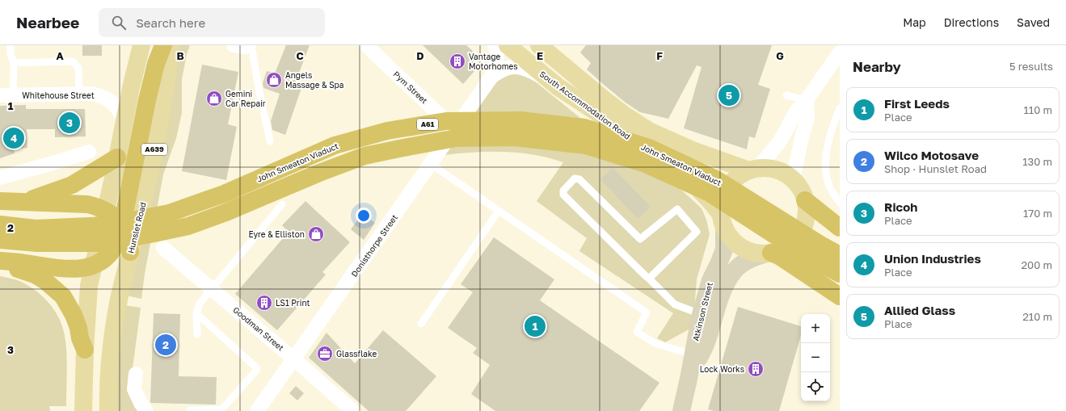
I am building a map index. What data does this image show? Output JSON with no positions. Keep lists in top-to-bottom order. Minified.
{"streets":{"highway":["A61","John Smeaton Viaduct"],"main road":["South Accommodation Road","A639","Hunslet Road"],"street":["Pym Street","Whitehouse Street","Donisthorpe Street","Atkinson Street","Goodman Street"]},"crossings":[["Pym Street","Donisthorpe Street"],["South Accommodation Road","Donisthorpe Street"],["South Accommodation Road","Atkinson Street"],["Donisthorpe Street","Goodman Street"]],"places":{"building":["Vantage Motorhomes","LS1 Print","Lock Works"],"shop":["Angels Massage & Spa","Gemini Car Repair","Eyre & Elliston"],"office":["Glassflake"]},"page":{"header":"Nearbee","search":"Search here","nav":["Map","Directions","Saved"],"heading":["Nearby","5 results"],"pins":["5","3","4","1","2"],"list":[{"mark":"1","name":"First Leeds","note":"Place","value":"110 m"},{"mark":"2","name":"Wilco Motosave","note":"Shop · Hunslet Road","value":"130 m"},{"mark":"3","name":"Ricoh","note":"Place","value":"170 m"},{"mark":"4","name":"Union Industries","note":"Place","value":"200 m"},{"mark":"5","name":"Allied Glass","note":"Place","value":"210 m"}],"map_buttons":["+","−"]},"grid":{"columns":["A","B","C","D","E","F","G"],"rows":["1","2","3"]}}
